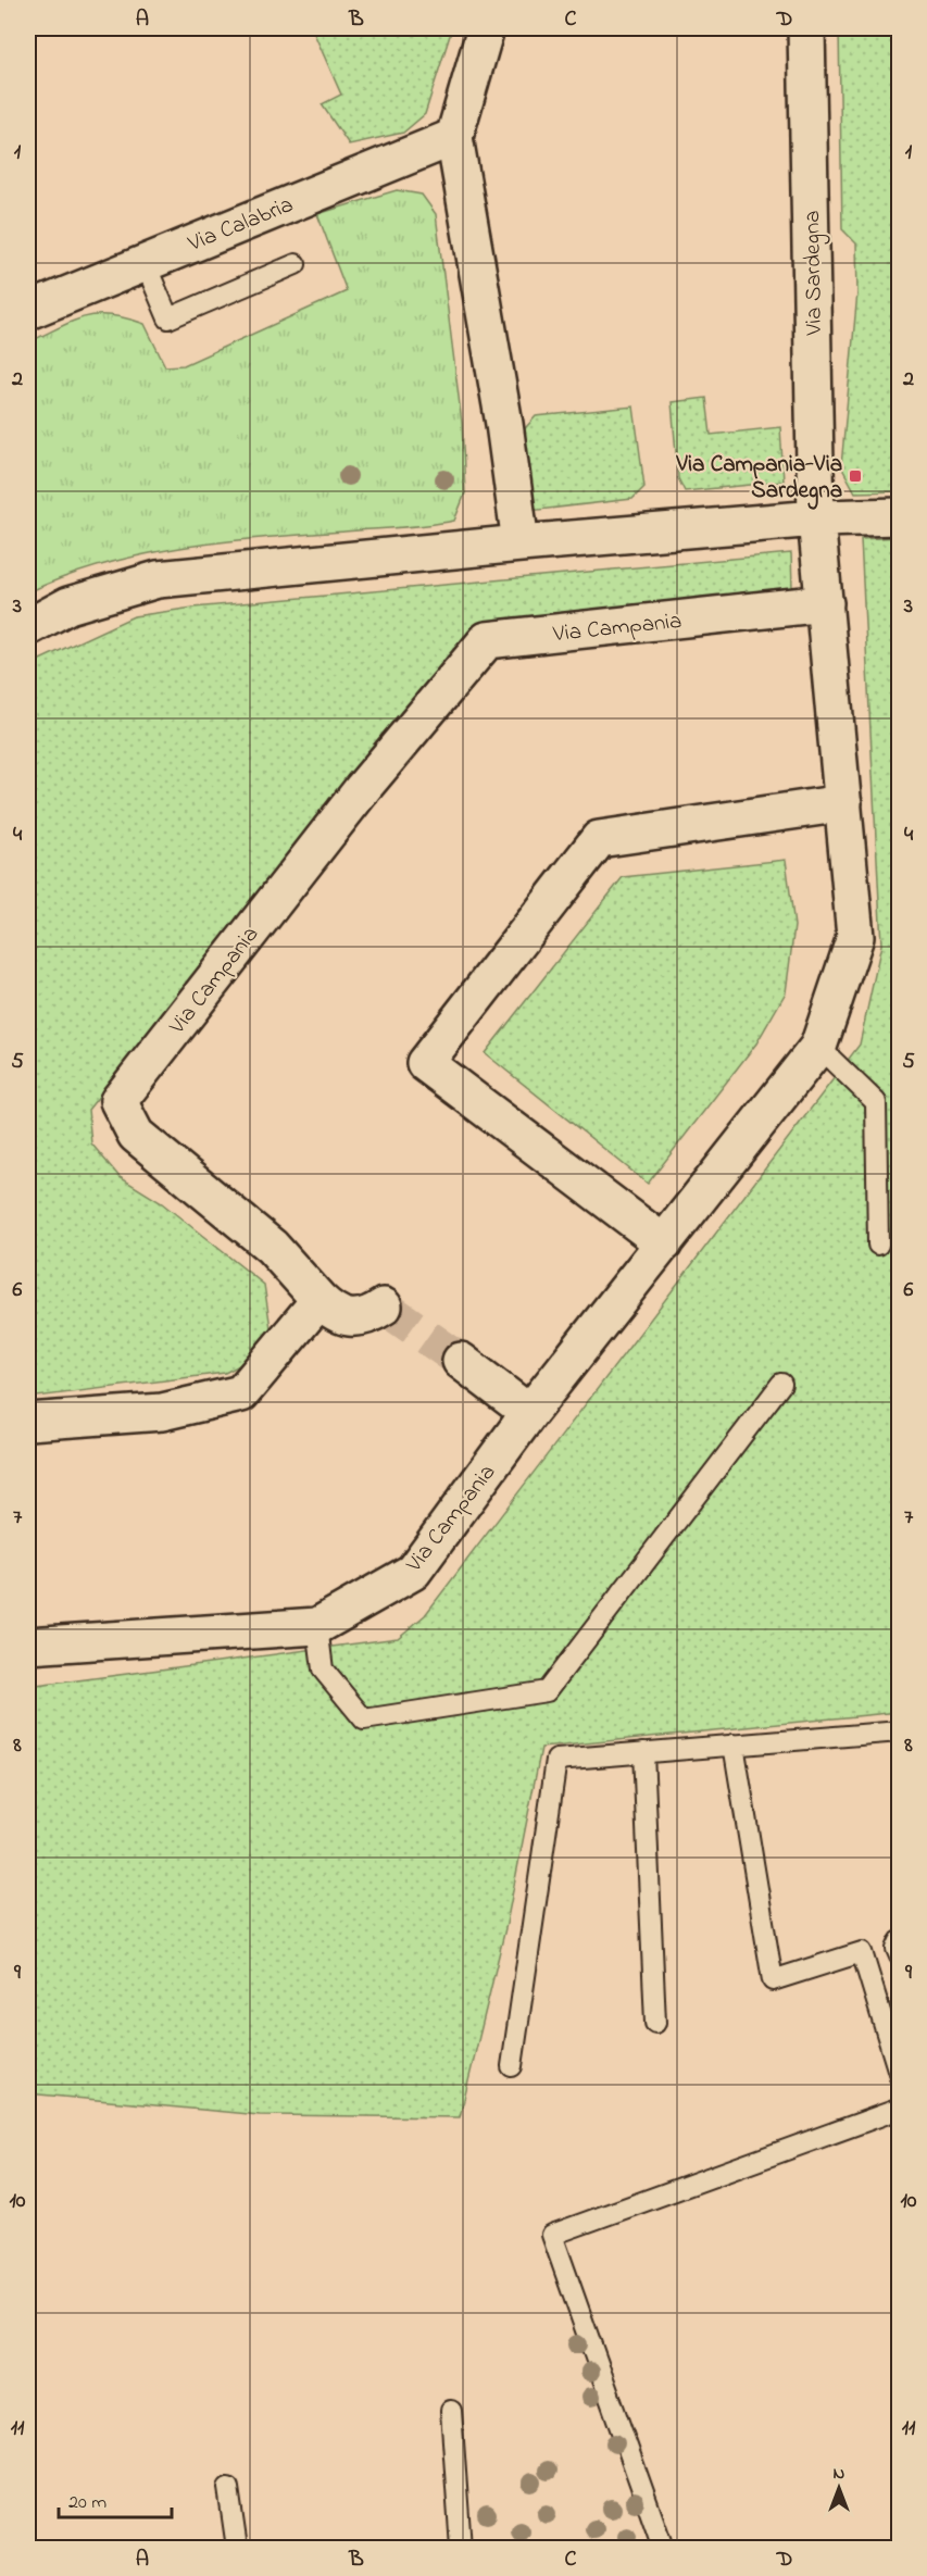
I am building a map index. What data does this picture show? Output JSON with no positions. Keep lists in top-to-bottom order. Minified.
{"streets":{"street":["Via Calabria","Via Sardegna","Via Campania"]},"crossings":[["Via Sardegna","Via Campania"]],"places":{"transit":["Via Campania-Via Sardegna"]},"scale_bar":"20 m","north":"top","grid":{"columns":["A","B","C","D"],"rows":["1","2","3","4","5","6","7","8","9","10","11"]}}
